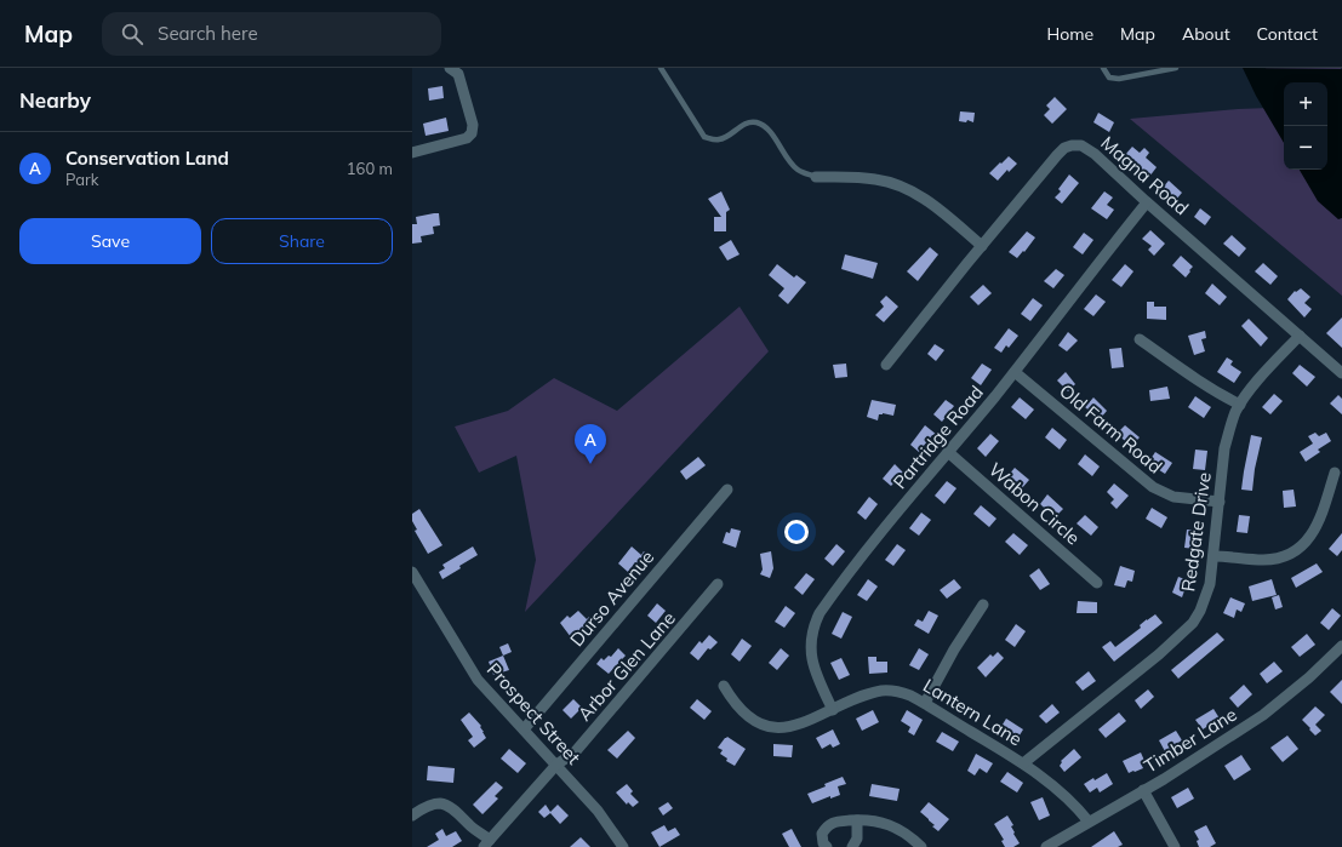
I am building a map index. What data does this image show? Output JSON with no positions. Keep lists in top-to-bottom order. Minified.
{"streets":{"street":["Magna Road","Old Farm Road","Partridge Road","Wabon Circle","Redgate Drive","Durso Avenue","Arbor Glen Lane","Lantern Lane","Prospect Street","Timber Lane"]},"crossings":[["Magna Road","Partridge Road"],["Magna Road","Redgate Drive"],["Old Farm Road","Partridge Road"],["Old Farm Road","Redgate Drive"],["Partridge Road","Wabon Circle"],["Partridge Road","Lantern Lane"],["Redgate Drive","Lantern Lane"],["Durso Avenue","Prospect Street"],["Arbor Glen Lane","Prospect Street"],["Lantern Lane","Timber Lane"]],"page":{"header":"Map","search":"Search here","nav":["Home","Map","About","Contact"],"heading":"Nearby","map_buttons":["+","−"],"list":[{"mark":"A","name":"Conservation Land","note":"Park","value":"160 m"}],"buttons":["Save","Share"],"pins":"A"}}
